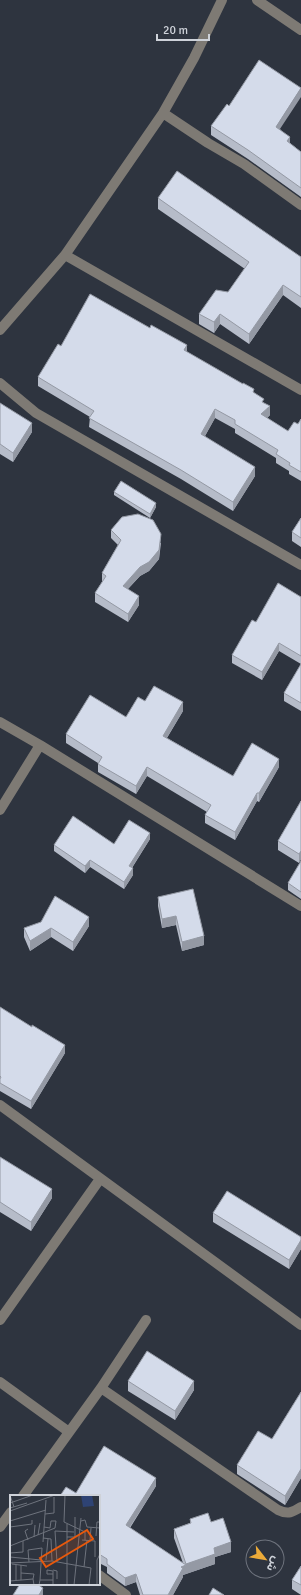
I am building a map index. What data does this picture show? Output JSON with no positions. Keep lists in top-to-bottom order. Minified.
{"scale_bar":"20 m","north":"bottom right"}
